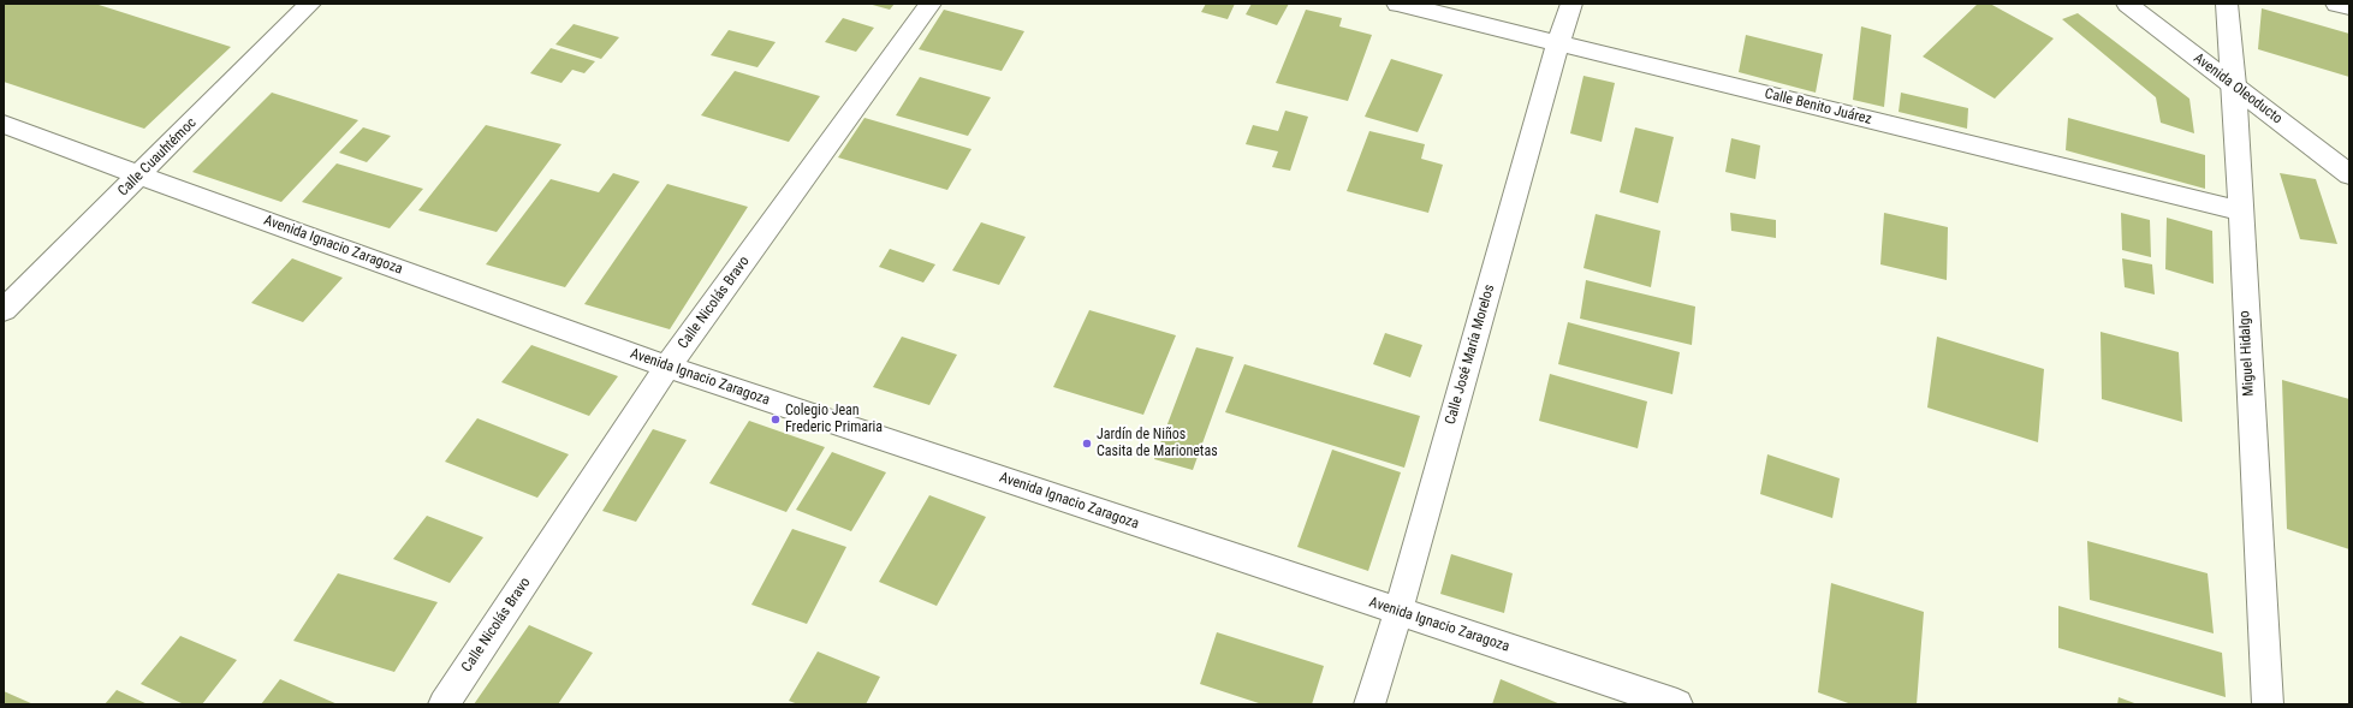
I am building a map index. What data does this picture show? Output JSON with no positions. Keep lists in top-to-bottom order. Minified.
{"streets":{"street":["Avenida Oleoducto","Calle Benito Juárez","Calle Cuauhtémoc","Avenida Ignacio Zaragoza","Calle Nicolás Bravo","Miguel Hidalgo","Calle José María Morelos"]},"crossings":[["Avenida Oleoducto","Miguel Hidalgo"],["Calle Benito Juárez","Miguel Hidalgo"],["Calle Benito Juárez","Calle José María Morelos"],["Calle Cuauhtémoc","Avenida Ignacio Zaragoza"],["Avenida Ignacio Zaragoza","Calle Nicolás Bravo"],["Avenida Ignacio Zaragoza","Calle José María Morelos"]],"places":["Colegio Jean Frederic Primaria","Jardín de Niños Casita de Marionetas"]}
